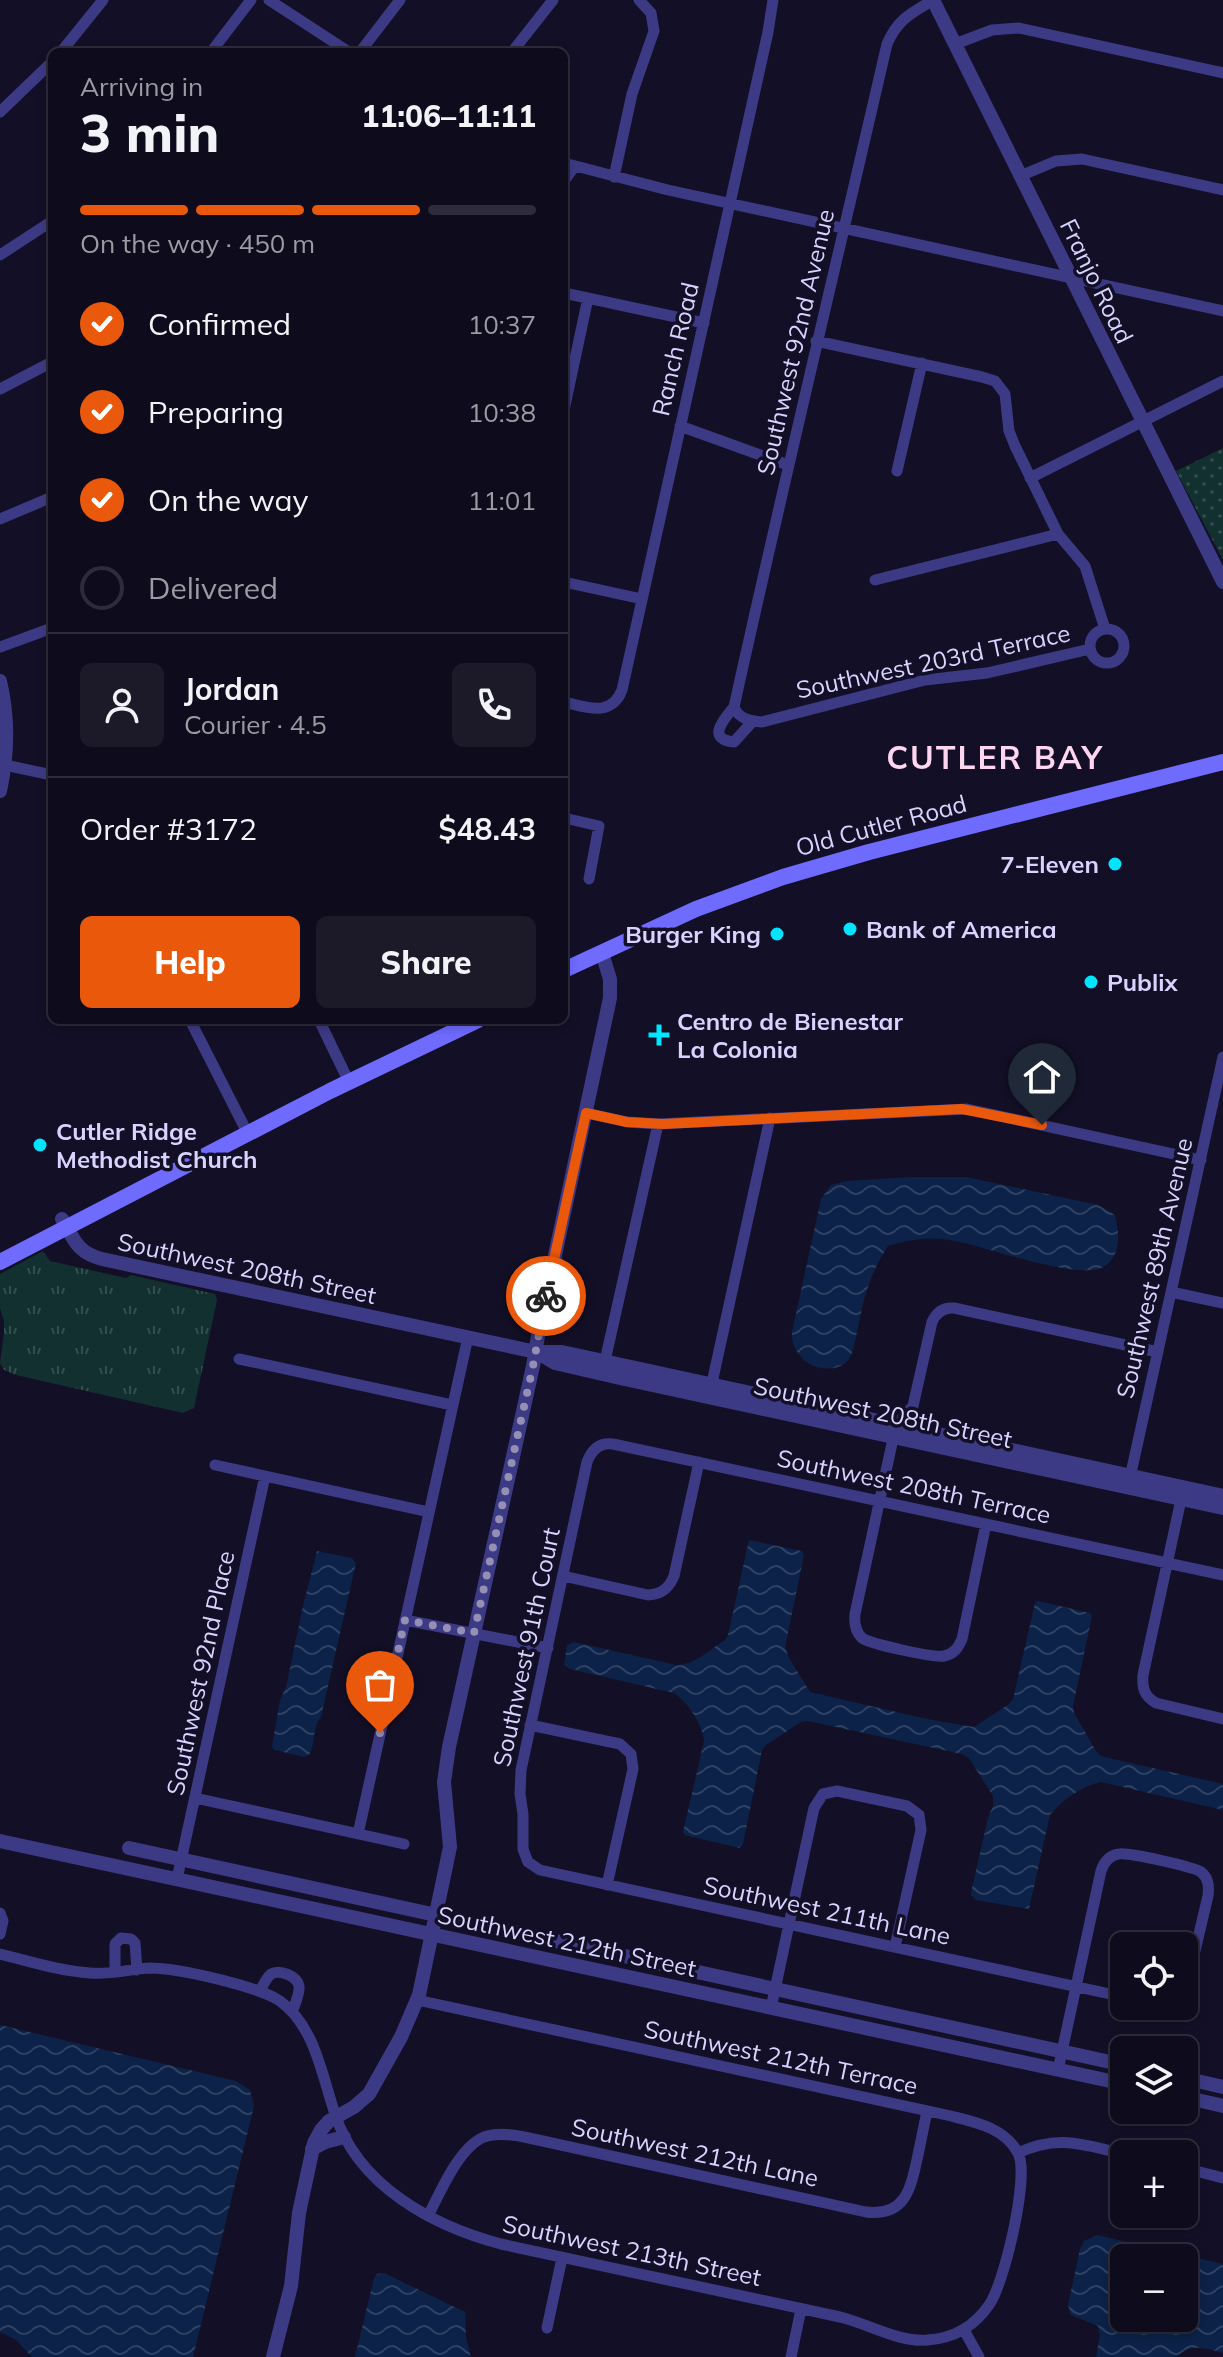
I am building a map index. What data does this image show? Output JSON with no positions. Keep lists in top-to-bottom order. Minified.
{"streets":{"main road":["Old Cutler Road"],"street":["Franjo Road","Southwest 92nd Avenue","Ranch Road","Southwest 203rd Terrace","Southwest 208th Street","Southwest 89th Avenue","Southwest 208th Terrace","Southwest 91th Court","Southwest 92nd Place","Southwest 211th Lane","Southwest 212th Street","Southwest 212th Terrace","Southwest 212th Lane","Southwest 213th Street"]},"crossings":[["Franjo Road","Southwest 92nd Avenue"],["Southwest 92nd Avenue","Southwest 203rd Terrace"],["Southwest 208th Street","Southwest 89th Avenue"],["Southwest 208th Terrace","Southwest 91th Court"],["Southwest 91th Court","Southwest 211th Lane"],["Southwest 92nd Place","Southwest 212th Street"],["Southwest 212th Terrace","Southwest 212th Lane"],["Southwest 212th Lane","Southwest 213th Street"]],"districts":["CUTLER BAY"],"places":{"other":["7-Eleven","Bank of America","Burger King","Publix","Cutler Ridge Methodist Church"],"health":["Centro de Bienestar La Colonia"]},"page":{"heading":["3 min","Arriving in","11:06–11:11"],"panel":["Jordan","Courier · 4.5","Order #3172","$48.43"],"bar":"On the way · 450 m","list":[["Confirmed","10:37"],["Preparing","10:38"],["On the way","11:01"],"Delivered"],"buttons":["Help","Share"],"map_buttons":["+","−"]}}
